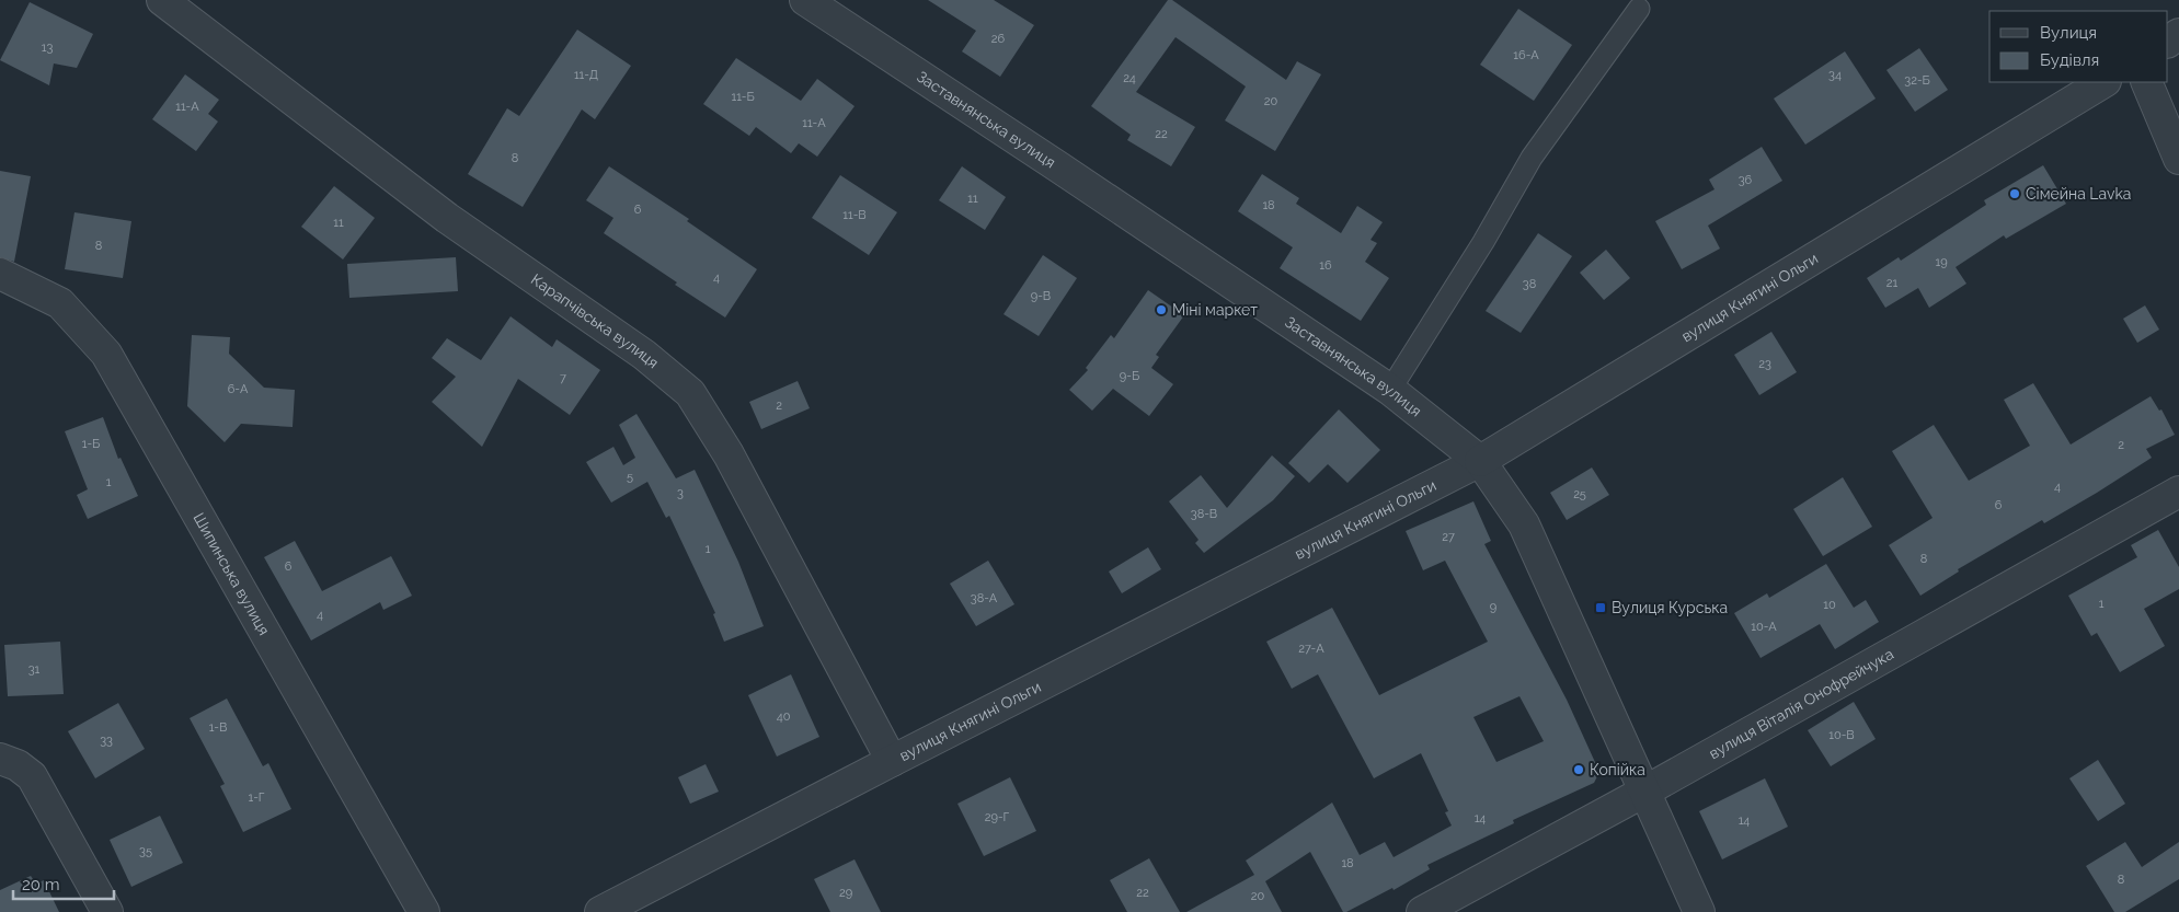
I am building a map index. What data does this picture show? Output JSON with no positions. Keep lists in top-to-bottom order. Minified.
{"streets":{"street":["Заставнянська вулиця","вулиця Княгині Ольги","Карапчівська вулиця","Шипинська вулиця","вулиця Віталія Онофрейчука"]},"crossings":[["Заставнянська вулиця","вулиця Княгині Ольги"],["Заставнянська вулиця","вулиця Віталія Онофрейчука"],["вулиця Княгині Ольги","Карапчівська вулиця"]],"places":{"other":["Сімейна Lavka","Міні маркет","Копійка"],"transit":["Вулиця Курська"]},"house_numbers":["26","13","16-А","11-Д","34","24","32-Б","11-Б","20","11-А","11-А","22","8","36","11","18","6","11-В","11","8","19","16","4","21","38","9-В","23","9-Б","7","6-А","2","1-Б","2","5","1","4","3","25","6","38-В","27","1","8","6","38-А","1","10","9","4","10-А","27-А","31","40","1-В","10-В","33","1-Г","29-Г","14","14","35","18","8","29","22","20"],"legend":["Вулиця","Будівля"],"scale_bar":"20 m"}
